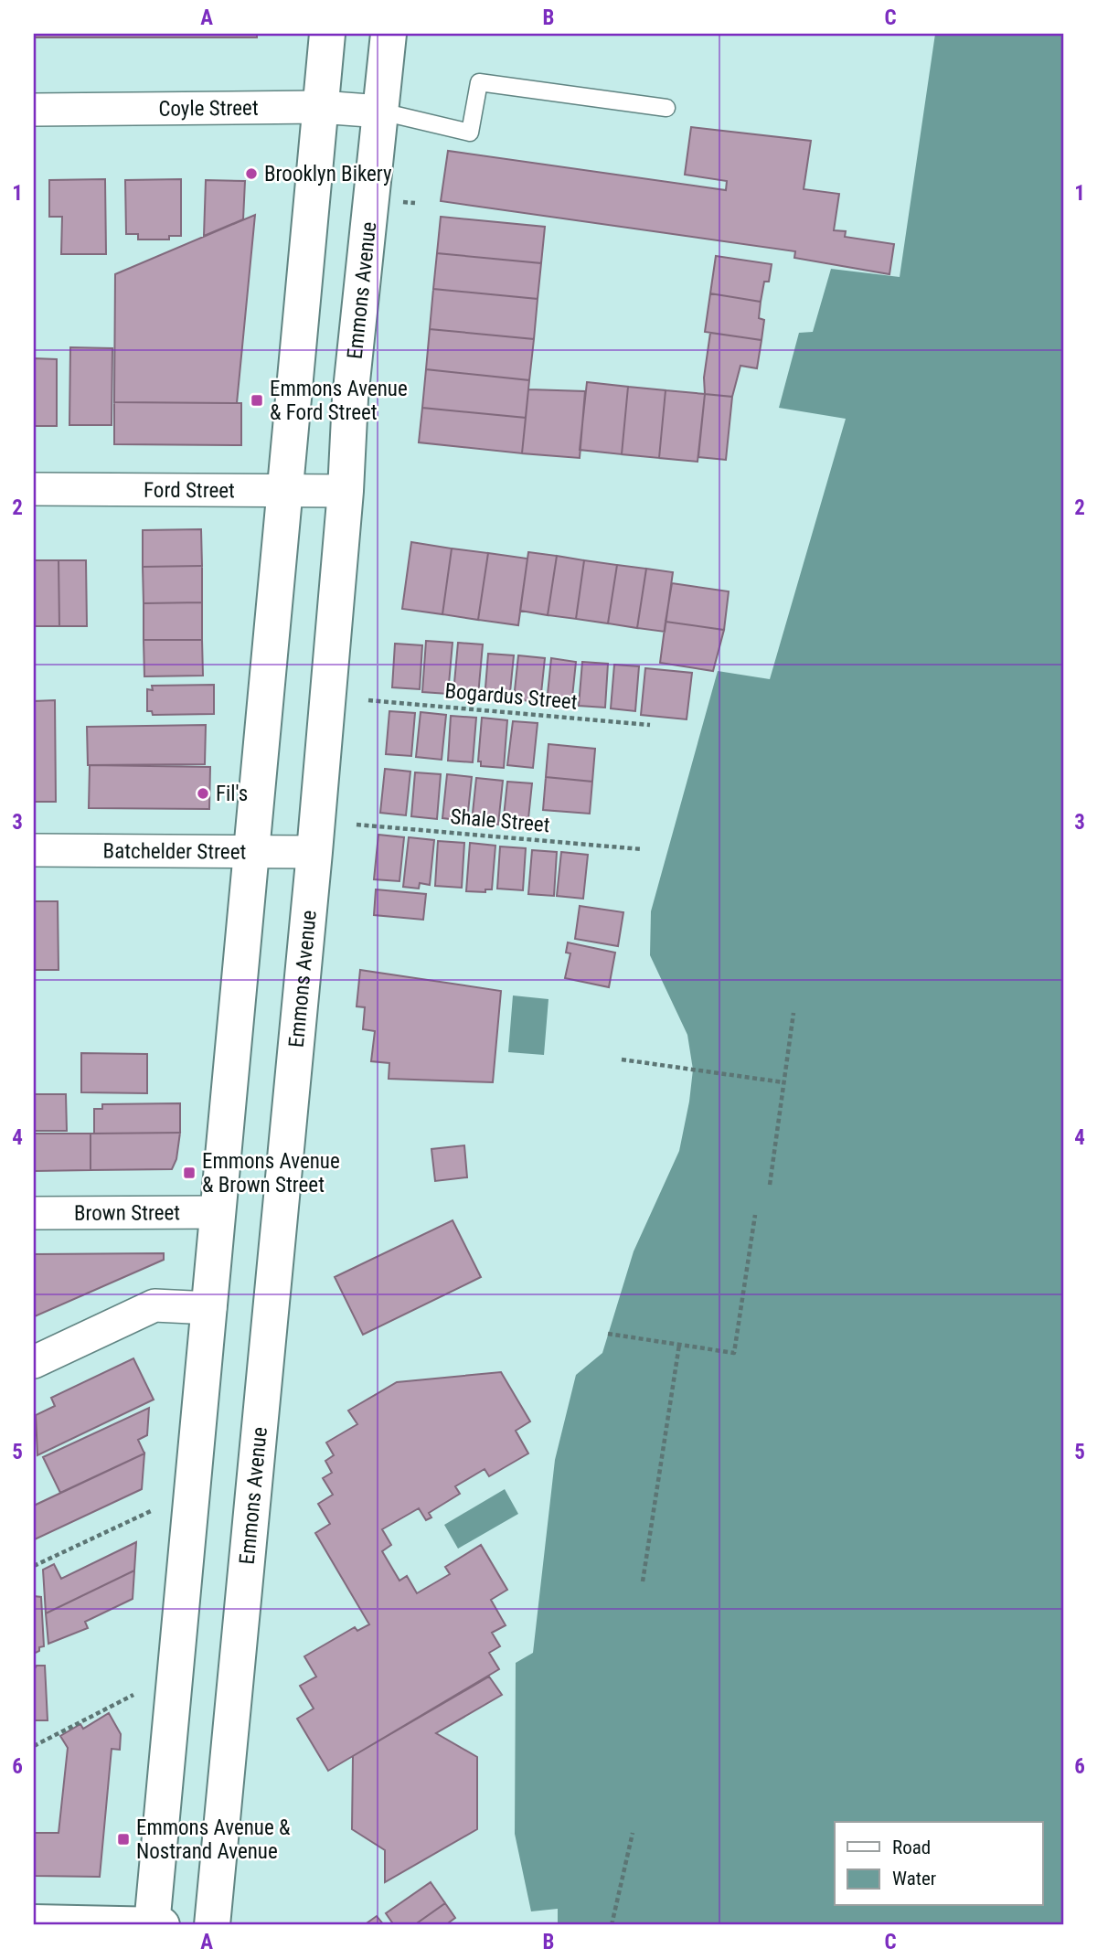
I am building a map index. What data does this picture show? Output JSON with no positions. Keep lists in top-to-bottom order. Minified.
{"streets":{"main road":["Emmons Avenue"],"street":["Coyle Street","Ford Street","Batchelder Street","Brown Street"],"path":["Bogardus Street","Shale Street"]},"crossings":[["Coyle Street","Emmons Avenue"],["Emmons Avenue","Ford Street"],["Emmons Avenue","Batchelder Street"]],"places":{"other":["Brooklyn Bikery","Fil's"],"transit":["Emmons Avenue & Ford Street","Emmons Avenue & Brown Street","Emmons Avenue & Nostrand Avenue"]},"legend":["Road","Water"],"grid":{"columns":["A","B","C"],"rows":["1","2","3","4","5","6"]}}
